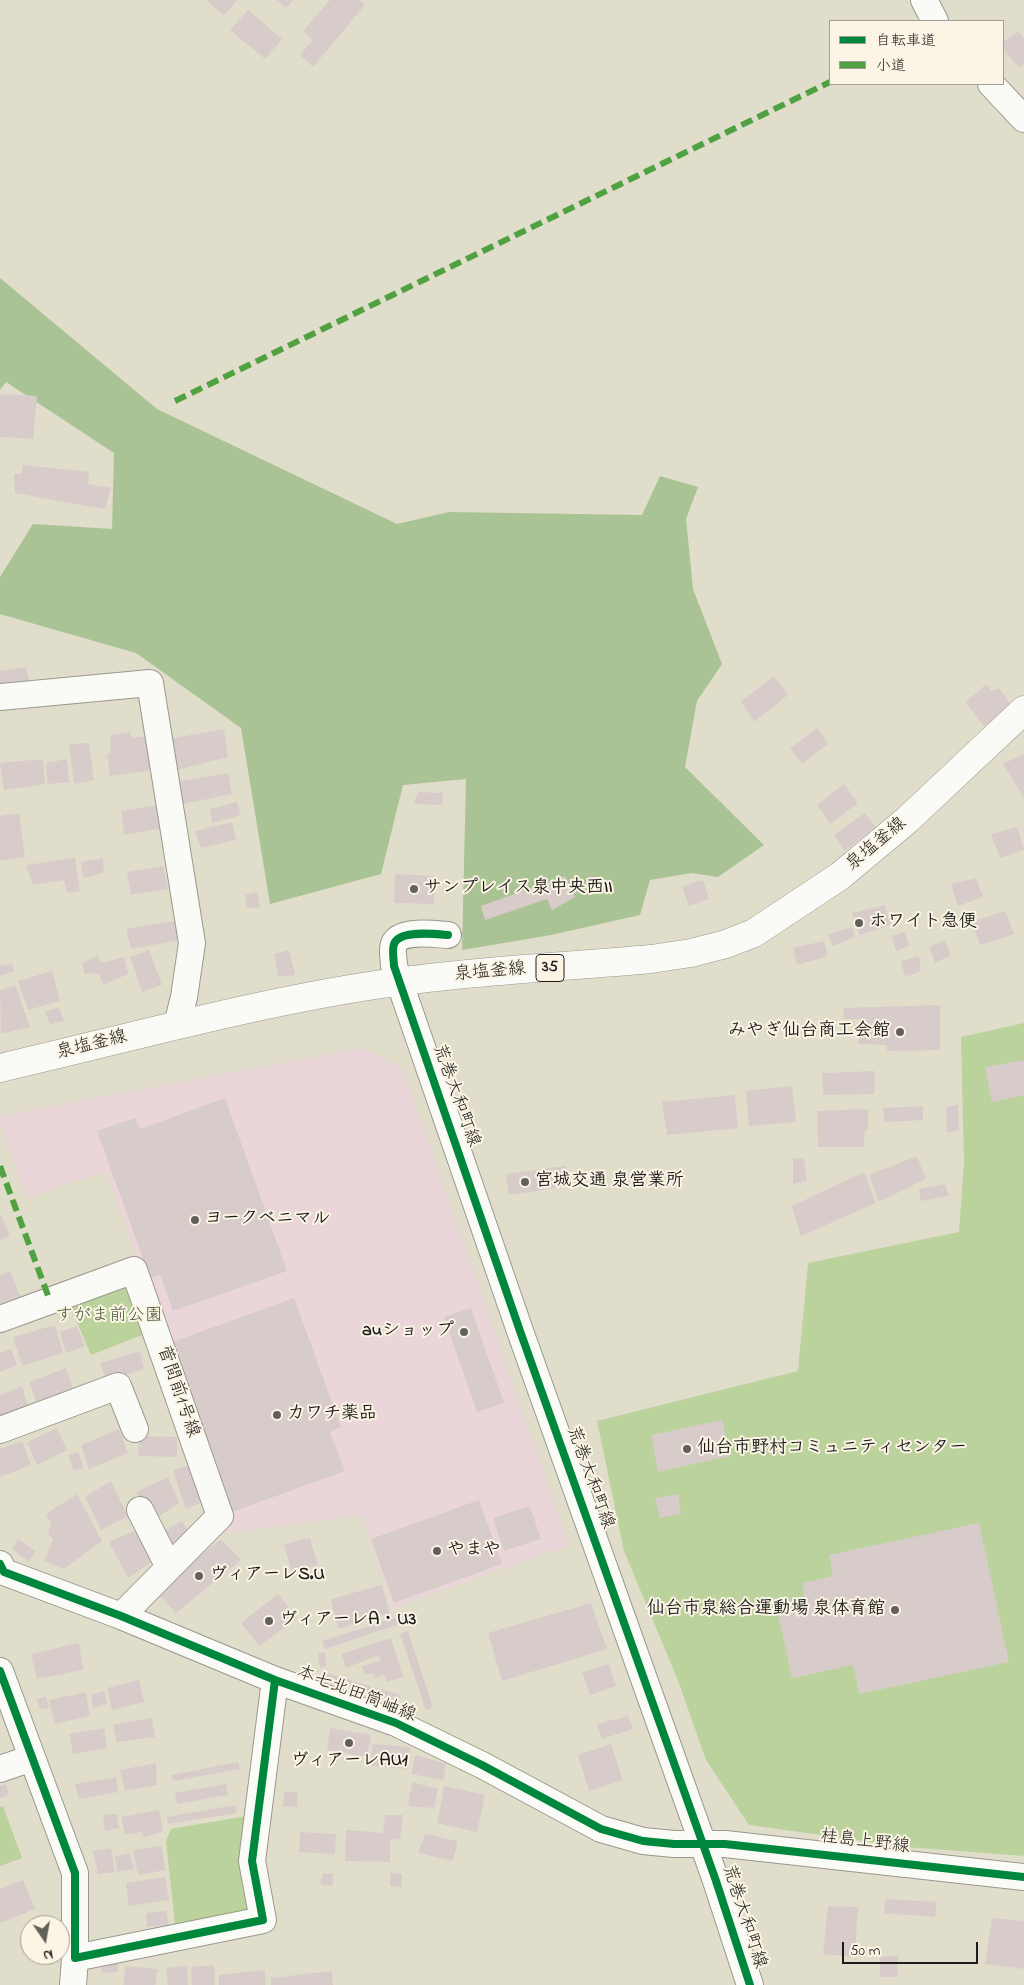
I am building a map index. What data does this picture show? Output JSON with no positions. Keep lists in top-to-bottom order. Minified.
{"streets":{"main road":["泉塩釜線","35"],"street":["荒巻大和町線","菅間前1号線","本七北田筒岫線","桂島上野線"]},"crossings":[["泉塩釜線","荒巻大和町線"],["荒巻大和町線","本七北田筒岫線"],["荒巻大和町線","桂島上野線"],["菅間前1号線","本七北田筒岫線"],["本七北田筒岫線","桂島上野線"]],"parks":["すがま前公園"],"places":["サンプレイス泉中央西II","ホワイト急便","みやぎ仙台商工会館","宮城交通 泉営業所","ヨークベニマル","auショップ","カワチ薬品","仙台市野村コミュニティセンター","やまや","ヴィアーレS.U","仙台市泉総合運動場 泉体育館","ヴィアーレA・U3","ヴィアーレAU1"],"legend":["自転車道","小道"],"scale_bar":"50 m","north":"bottom"}
